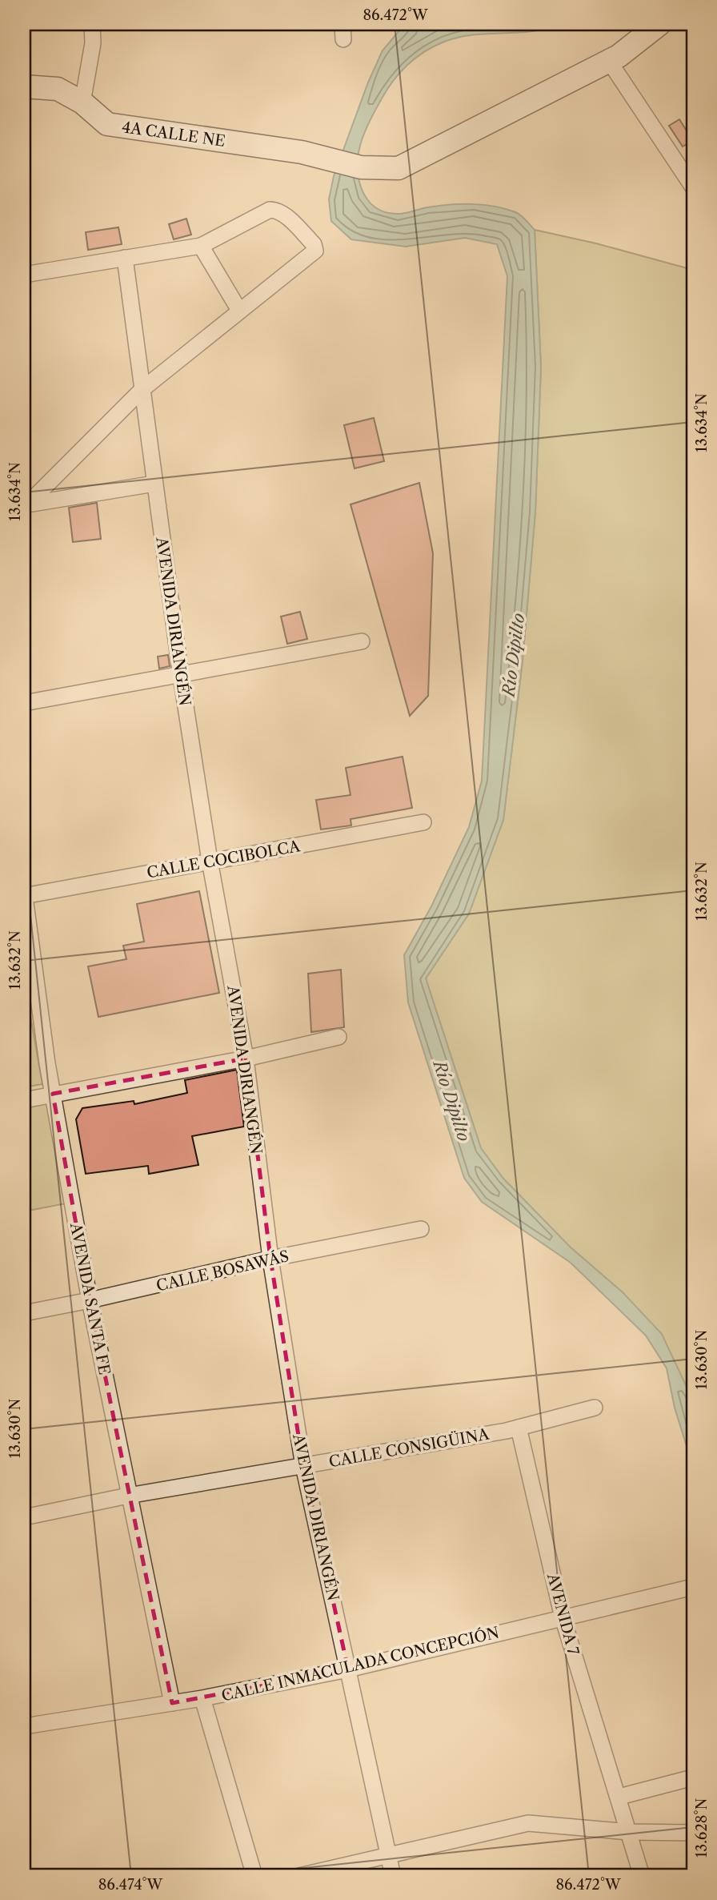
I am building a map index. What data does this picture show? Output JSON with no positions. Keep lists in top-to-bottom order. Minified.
{"streets":{"street":["4A CALLE NE","AVENIDA DIRIANGÉN","CALLE COCIBOLCA","CALLE BOSAWÁS","AVENIDA SANTA FE","CALLE CONSIGÜINA","AVENIDA 7","CALLE INMACULADA CONCEPCIÓN"]},"crossings":[["AVENIDA DIRIANGÉN","CALLE COCIBOLCA"],["AVENIDA DIRIANGÉN","CALLE BOSAWÁS"],["AVENIDA DIRIANGÉN","CALLE CONSIGÜINA"],["AVENIDA DIRIANGÉN","CALLE INMACULADA CONCEPCIÓN"],["CALLE COCIBOLCA","AVENIDA SANTA FE"],["CALLE BOSAWÁS","AVENIDA SANTA FE"],["AVENIDA SANTA FE","CALLE CONSIGÜINA"],["AVENIDA SANTA FE","CALLE INMACULADA CONCEPCIÓN"],["CALLE CONSIGÜINA","AVENIDA 7"],["AVENIDA 7","CALLE INMACULADA CONCEPCIÓN"]],"water":["Río Dipilto"],"coordinates":["86.472°W","13.634°N","13.632°N","13.630°N","13.628°N","86.474°W"]}
